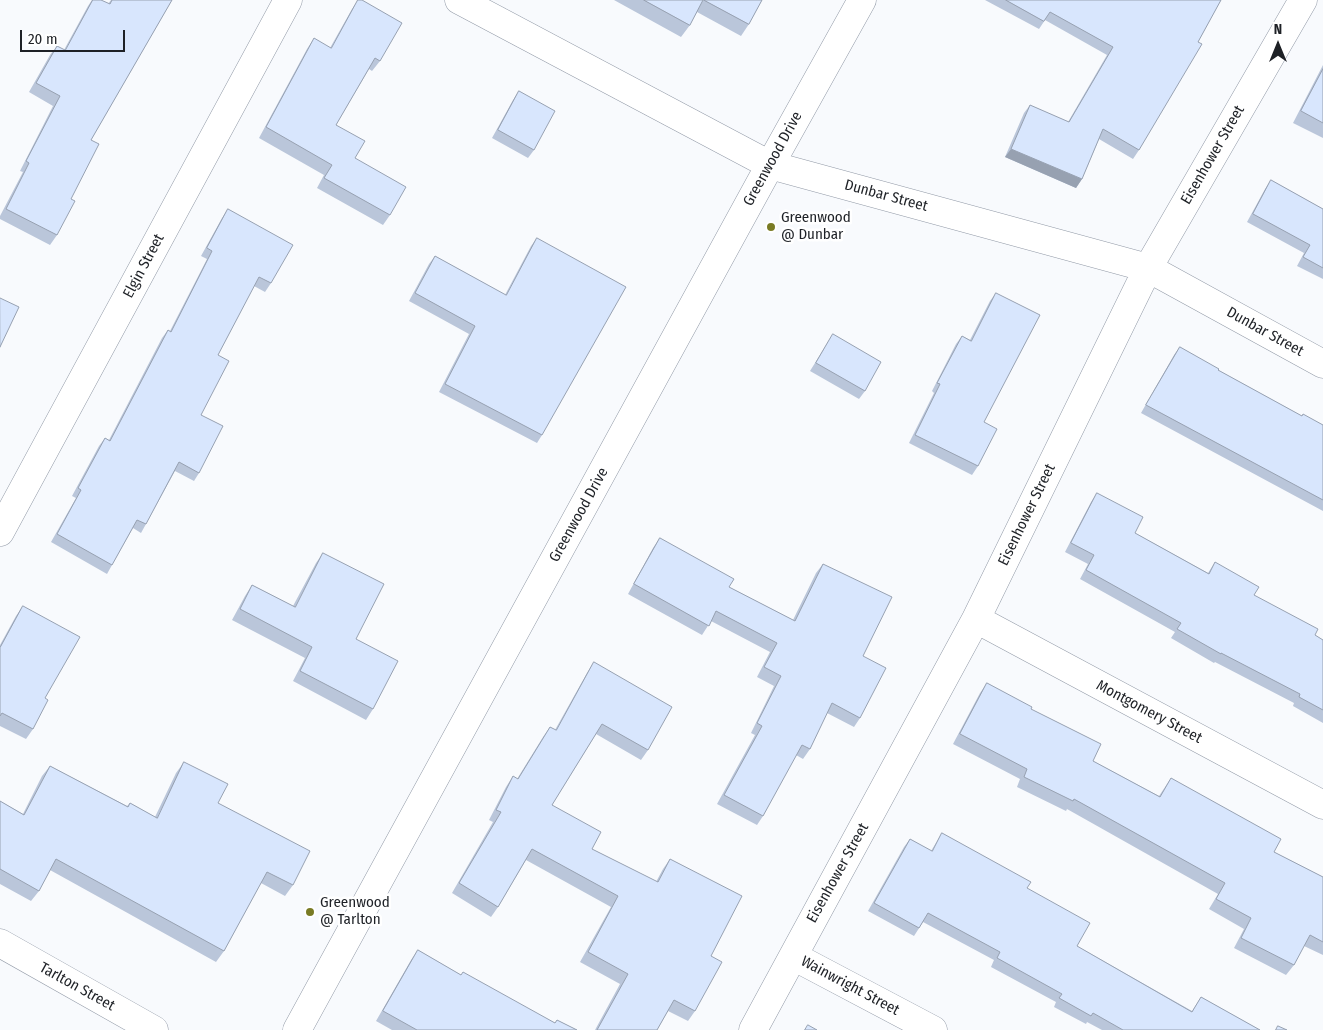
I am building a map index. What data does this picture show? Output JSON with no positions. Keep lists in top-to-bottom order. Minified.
{"streets":{"street":["Eisenhower Street","Greenwood Drive","Dunbar Street","Elgin Street","Montgomery Street","Wainwright Street","Tarlton Street"]},"crossings":[["Eisenhower Street","Dunbar Street"],["Eisenhower Street","Montgomery Street"],["Eisenhower Street","Wainwright Street"],["Greenwood Drive","Dunbar Street"]],"places":["Greenwood @ Dunbar","Greenwood @ Tarlton"],"scale_bar":"20 m","north":"top"}
